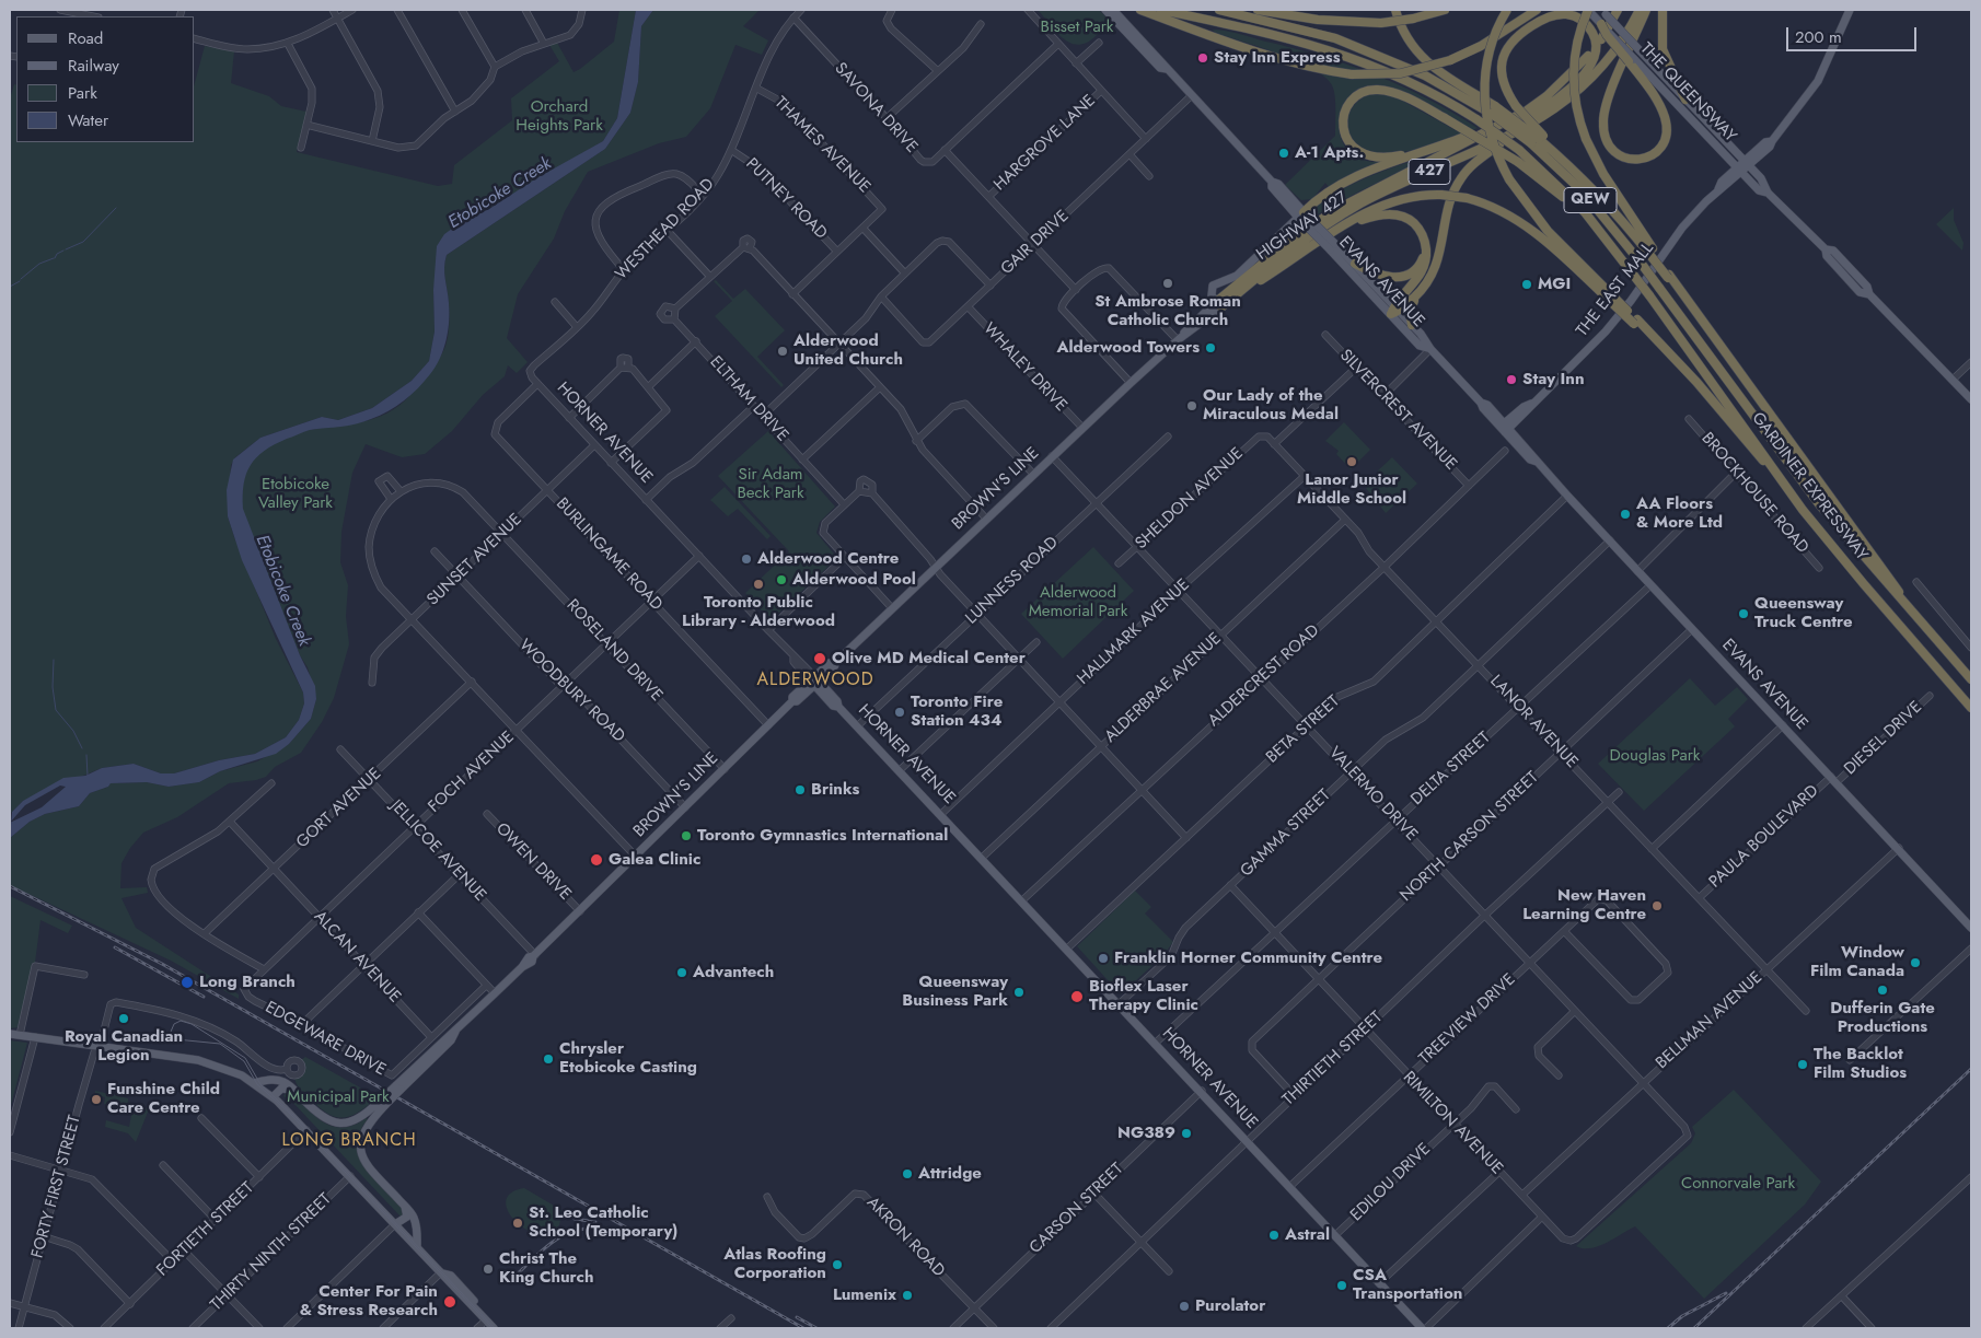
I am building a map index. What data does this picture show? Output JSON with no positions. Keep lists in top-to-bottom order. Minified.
{"streets":{"highway":["427","QEW","HIGHWAY 427","GARDINER EXPRESSWAY"],"main road":["THE QUEENSWAY","EVANS AVENUE","THE EAST MALL","HORNER AVENUE","BROWN'S LINE"],"street":["SAVONA DRIVE","HARGROVE LANE","THAMES AVENUE","PUTNEY ROAD","WESTHEAD ROAD","GAIR DRIVE","WHALEY DRIVE","ELTHAM DRIVE","SILVERCREST AVENUE","BROCKHOUSE ROAD","SHELDON AVENUE","BURLINGAME ROAD","SUNSET AVENUE","LUNNESS ROAD","HALLMARK AVENUE","ROSELAND DRIVE","ALDERCREST ROAD","ALDERBRAE AVENUE","WOODBURY ROAD","LANOR AVENUE","BETA STREET","DIESEL DRIVE","DELTA STREET","FOCH AVENUE","VALERMO DRIVE","GORT AVENUE","GAMMA STREET","NORTH CARSON STREET","PAULA BOULEVARD","JELLICOE AVENUE","OWEN DRIVE","ALCAN AVENUE","TREEVIEW DRIVE","BELLMAN AVENUE","EDGEWARE DRIVE","THIRTIETH STREET","RIMILTON AVENUE","EDILOU DRIVE","FORTY FIRST STREET","CARSON STREET","FORTIETH STREET","AKRON ROAD","THIRTY NINTH STREET"]},"crossings":[["THE QUEENSWAY","THE EAST MALL"],["SAVONA DRIVE","WESTHEAD ROAD"],["THAMES AVENUE","WESTHEAD ROAD"],["PUTNEY ROAD","WESTHEAD ROAD"],["QEW","GARDINER EXPRESSWAY"],["HIGHWAY 427","BROWN'S LINE"],["WESTHEAD ROAD","HORNER AVENUE"],["GAIR DRIVE","EVANS AVENUE"],["GAIR DRIVE","WHALEY DRIVE"],["EVANS AVENUE","THE EAST MALL"],["EVANS AVENUE","BETA STREET"],["EVANS AVENUE","DIESEL DRIVE"],["EVANS AVENUE","DELTA STREET"],["EVANS AVENUE","GAMMA STREET"],["EVANS AVENUE","NORTH CARSON STREET"],["EVANS AVENUE","PAULA BOULEVARD"],["EVANS AVENUE","BELLMAN AVENUE"],["WHALEY DRIVE","BROWN'S LINE"],["SILVERCREST AVENUE","ALDERCREST ROAD"],["HORNER AVENUE","BROWN'S LINE"],["HORNER AVENUE","BURLINGAME ROAD"],["HORNER AVENUE","SUNSET AVENUE"],["HORNER AVENUE","LUNNESS ROAD"],["HORNER AVENUE","HALLMARK AVENUE"],["HORNER AVENUE","ALDERCREST ROAD"],["HORNER AVENUE","ALDERBRAE AVENUE"],["HORNER AVENUE","BETA STREET"],["HORNER AVENUE","DELTA STREET"],["HORNER AVENUE","FOCH AVENUE"],["HORNER AVENUE","GAMMA STREET"],["HORNER AVENUE","TREEVIEW DRIVE"],["HORNER AVENUE","THIRTIETH STREET"],["HORNER AVENUE","EDILOU DRIVE"],["HORNER AVENUE","CARSON STREET"],["BROWN'S LINE","BURLINGAME ROAD"],["BROWN'S LINE","ROSELAND DRIVE"],["BROWN'S LINE","WOODBURY ROAD"],["BROWN'S LINE","VALERMO DRIVE"],["BROWN'S LINE","JELLICOE AVENUE"],["BROWN'S LINE","OWEN DRIVE"],["SHELDON AVENUE","LANOR AVENUE"],["SHELDON AVENUE","VALERMO DRIVE"],["BURLINGAME ROAD","SUNSET AVENUE"],["BURLINGAME ROAD","FOCH AVENUE"],["SUNSET AVENUE","ROSELAND DRIVE"],["SUNSET AVENUE","WOODBURY ROAD"],["LUNNESS ROAD","VALERMO DRIVE"],["HALLMARK AVENUE","LANOR AVENUE"],["HALLMARK AVENUE","VALERMO DRIVE"],["ROSELAND DRIVE","FOCH AVENUE"],["ROSELAND DRIVE","GORT AVENUE"],["ALDERCREST ROAD","LANOR AVENUE"],["ALDERCREST ROAD","VALERMO DRIVE"],["ALDERBRAE AVENUE","LANOR AVENUE"],["ALDERBRAE AVENUE","VALERMO DRIVE"],["WOODBURY ROAD","FOCH AVENUE"],["LANOR AVENUE","BETA STREET"],["LANOR AVENUE","DELTA STREET"],["LANOR AVENUE","GAMMA STREET"],["LANOR AVENUE","NORTH CARSON STREET"],["LANOR AVENUE","PAULA BOULEVARD"],["LANOR AVENUE","BELLMAN AVENUE"],["LANOR AVENUE","THIRTIETH STREET"],["BETA STREET","VALERMO DRIVE"],["DIESEL DRIVE","PAULA BOULEVARD"],["DELTA STREET","VALERMO DRIVE"],["DELTA STREET","RIMILTON AVENUE"],["FOCH AVENUE","JELLICOE AVENUE"],["FOCH AVENUE","ALCAN AVENUE"],["FOCH AVENUE","EDGEWARE DRIVE"],["VALERMO DRIVE","GAMMA STREET"],["VALERMO DRIVE","NORTH CARSON STREET"],["VALERMO DRIVE","TREEVIEW DRIVE"],["VALERMO DRIVE","BELLMAN AVENUE"],["VALERMO DRIVE","THIRTIETH STREET"],["VALERMO DRIVE","RIMILTON AVENUE"],["GORT AVENUE","JELLICOE AVENUE"],["GORT AVENUE","ALCAN AVENUE"],["GAMMA STREET","RIMILTON AVENUE"],["NORTH CARSON STREET","THIRTIETH STREET"],["NORTH CARSON STREET","RIMILTON AVENUE"],["ALCAN AVENUE","EDGEWARE DRIVE"],["TREEVIEW DRIVE","RIMILTON AVENUE"],["BELLMAN AVENUE","RIMILTON AVENUE"],["THIRTIETH STREET","RIMILTON AVENUE"],["RIMILTON AVENUE","EDILOU DRIVE"],["CARSON STREET","AKRON ROAD"]],"districts":["ALDERWOOD","LONG BRANCH"],"water":["Etobicoke Creek"],"parks":["Bisset Park","Orchard Heights Park","Sir Adam Beck Park","Etobicoke Valley Park","Alderwood Memorial Park","Douglas Park","Municipal Park","Connorvale Park"],"places":["Stay Inn Express","A-1 Apts.","St Ambrose Roman Catholic Church","MGI","Alderwood Towers","Alderwood United Church","Stay Inn","Our Lady of the Miraculous Medal","Lanor Junior Middle School","AA Floors & More Ltd","Alderwood Centre","Alderwood Pool","Toronto Public Library - Alderwood","Queensway Truck Centre","Olive MD Medical Center","Toronto Fire Station 434","Brinks","Toronto Gymnastics International","Galea Clinic","New Haven Learning Centre","Franklin Horner Community Centre","Window Film Canada","Advantech","Long Branch","Dufferin Gate Productions","Queensway Business Park","Bioflex Laser Therapy Clinic","Royal Canadian Legion","Chrysler Etobicoke Casting","The Backlot Film Studios","Funshine Child Care Centre","NG389","Attridge","St. Leo Catholic School (Temporary)","Astral","Atlas Roofing Corporation","Christ The King Church","CSA Transportation","Lumenix","Center For Pain & Stress Research","Purolator"],"legend":["Road","Railway","Park","Water"],"scale_bar":"200 m"}
